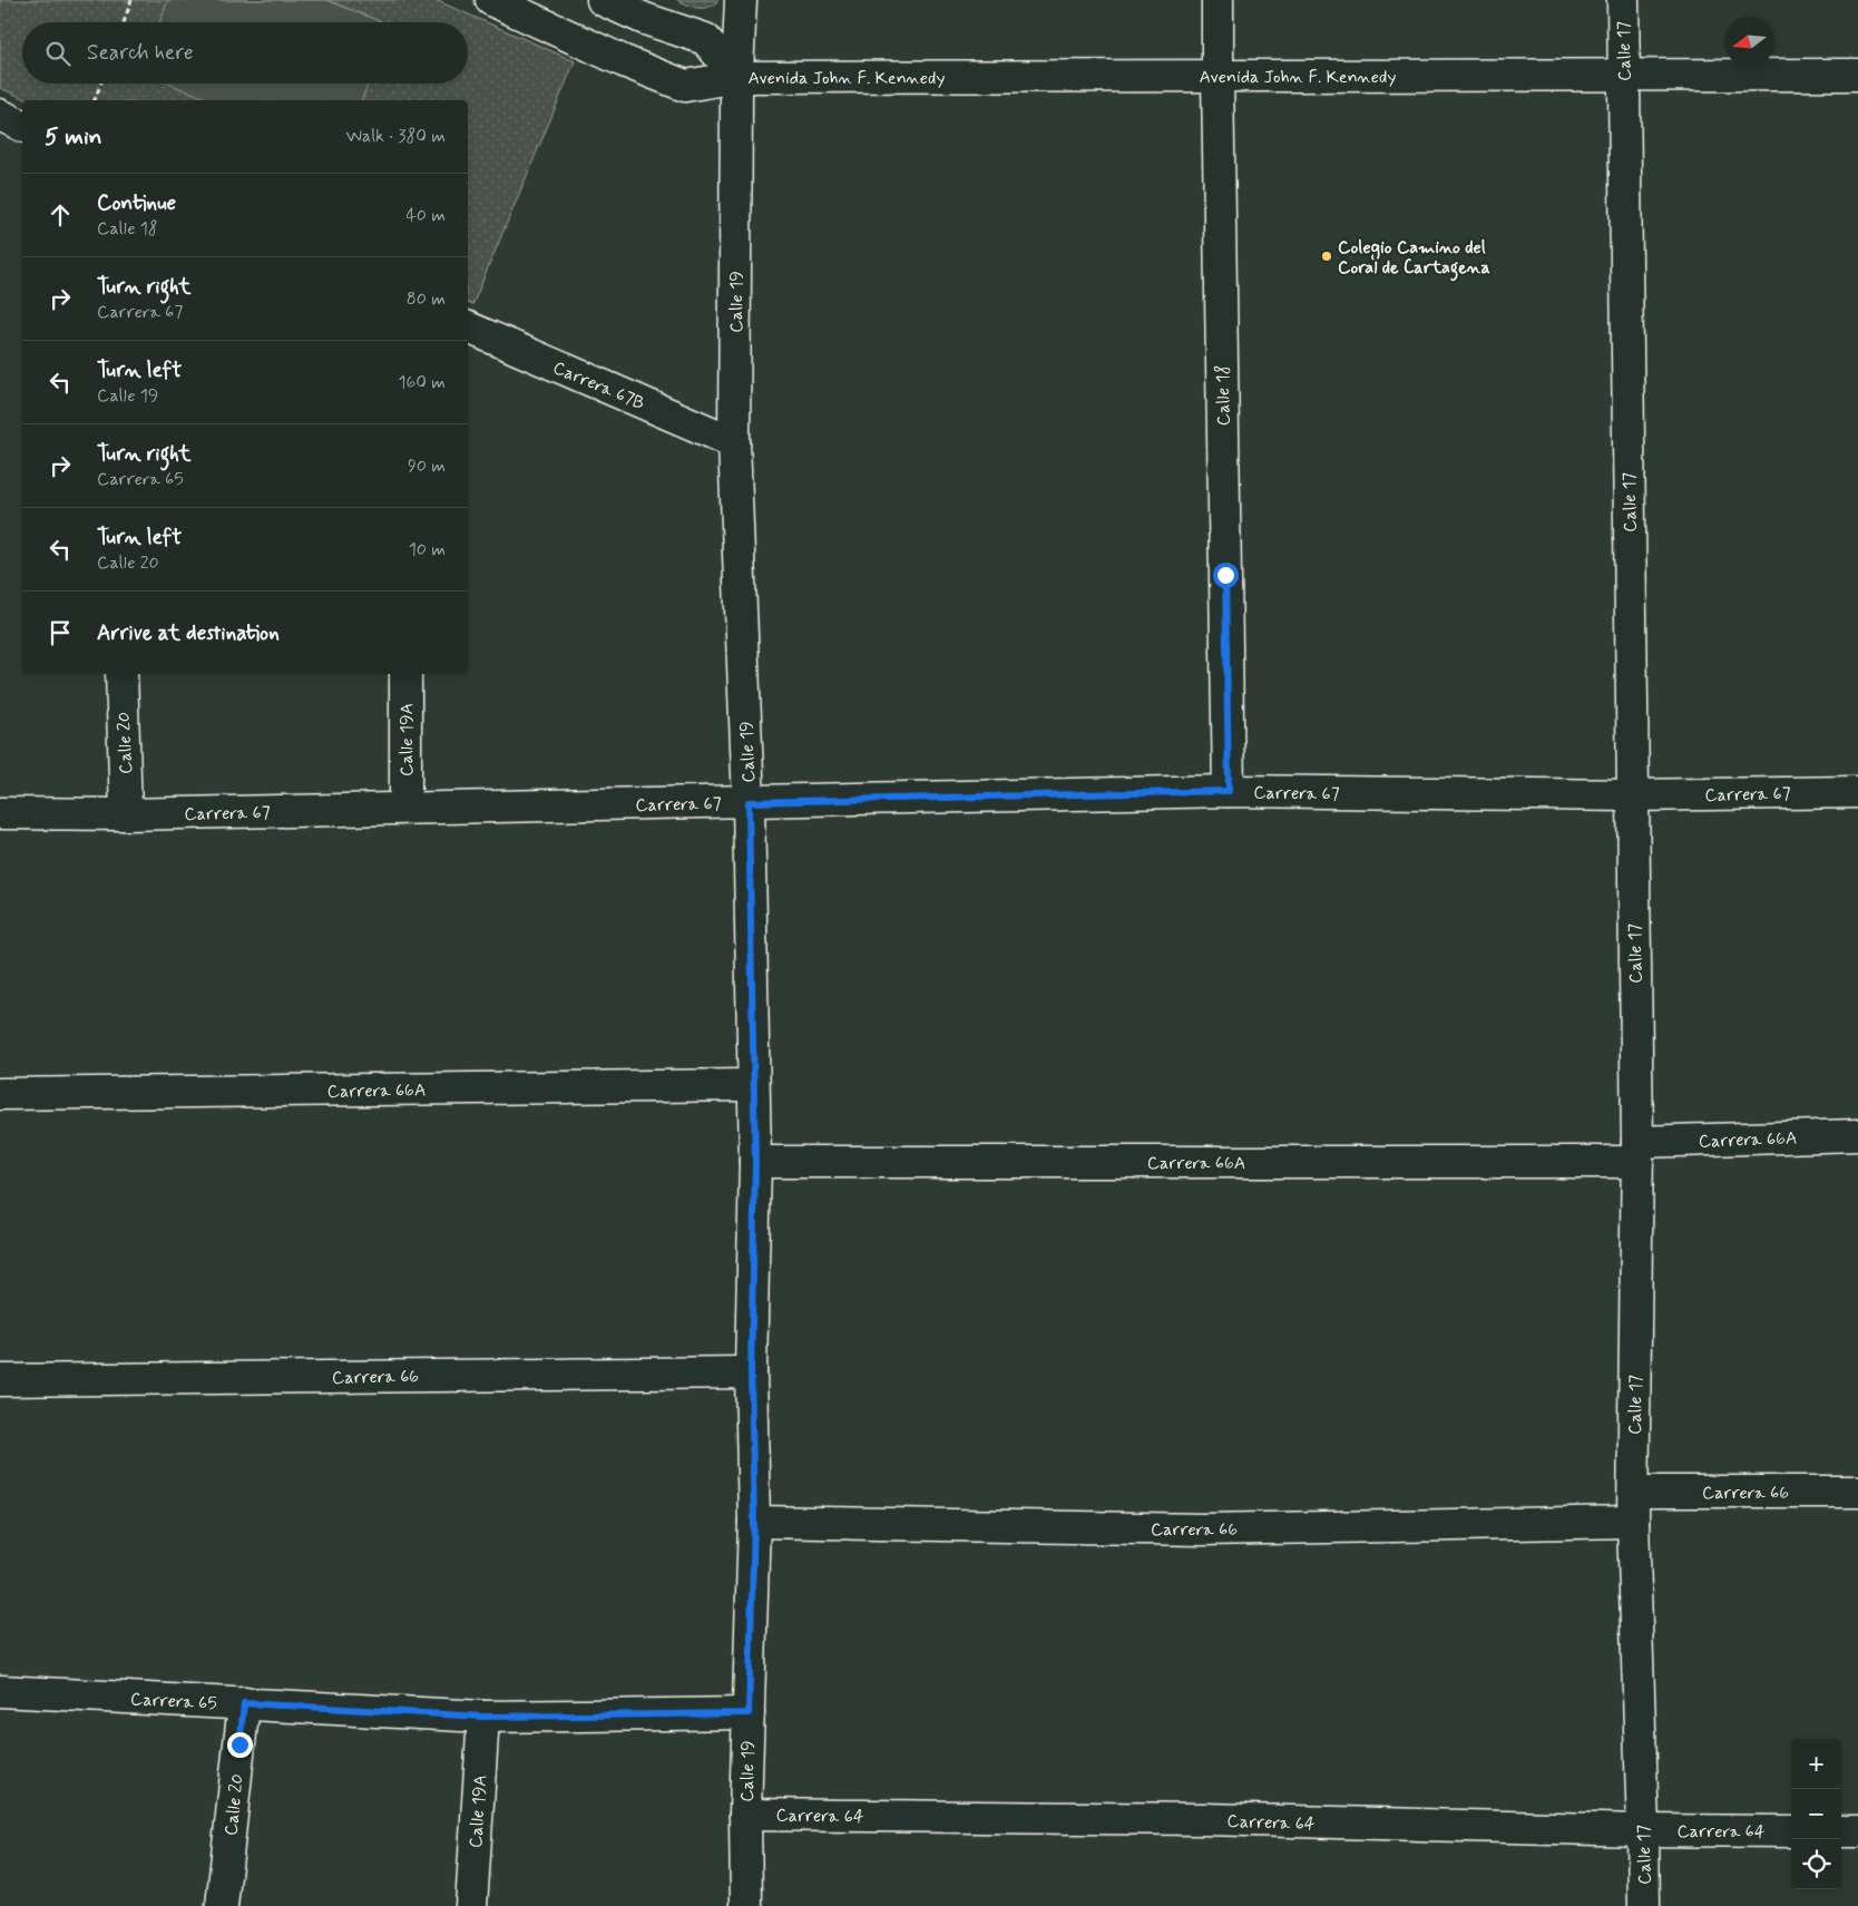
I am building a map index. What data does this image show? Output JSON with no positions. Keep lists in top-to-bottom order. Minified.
{"streets":{"street":["Calle 17","Avenida John F. Kennedy","Calle 19","Carrera 67B","Calle 18","Calle 19A","Calle 20","Carrera 67","Carrera 66A","Carrera 66","Carrera 65","Carrera 64"]},"crossings":[["Calle 17","Avenida John F. Kennedy"],["Calle 17","Carrera 67"],["Calle 17","Carrera 66A"],["Calle 17","Carrera 66"],["Calle 17","Carrera 64"],["Avenida John F. Kennedy","Calle 19"],["Avenida John F. Kennedy","Calle 18"],["Calle 19","Carrera 67B"],["Calle 19","Carrera 67"],["Calle 19","Carrera 66A"],["Calle 19","Carrera 66"],["Calle 19","Carrera 65"],["Calle 19","Carrera 64"],["Calle 18","Carrera 67"],["Calle 19A","Carrera 67"],["Calle 19A","Carrera 65"],["Calle 20","Carrera 67"],["Calle 20","Carrera 65"]],"places":["Colegio Camino del Coral de Cartagena"],"north":"left","page":{"search":"Search here","heading":["5 min","Walk · 380 m"],"list":[["Continue","Calle 18","40 m"],["Turn right","Carrera 67","80 m"],["Turn left","Calle 19","160 m"],["Turn right","Carrera 65","90 m"],["Turn left","Calle 20","10 m"],"Arrive at destination"],"map_buttons":["+","−"]}}
